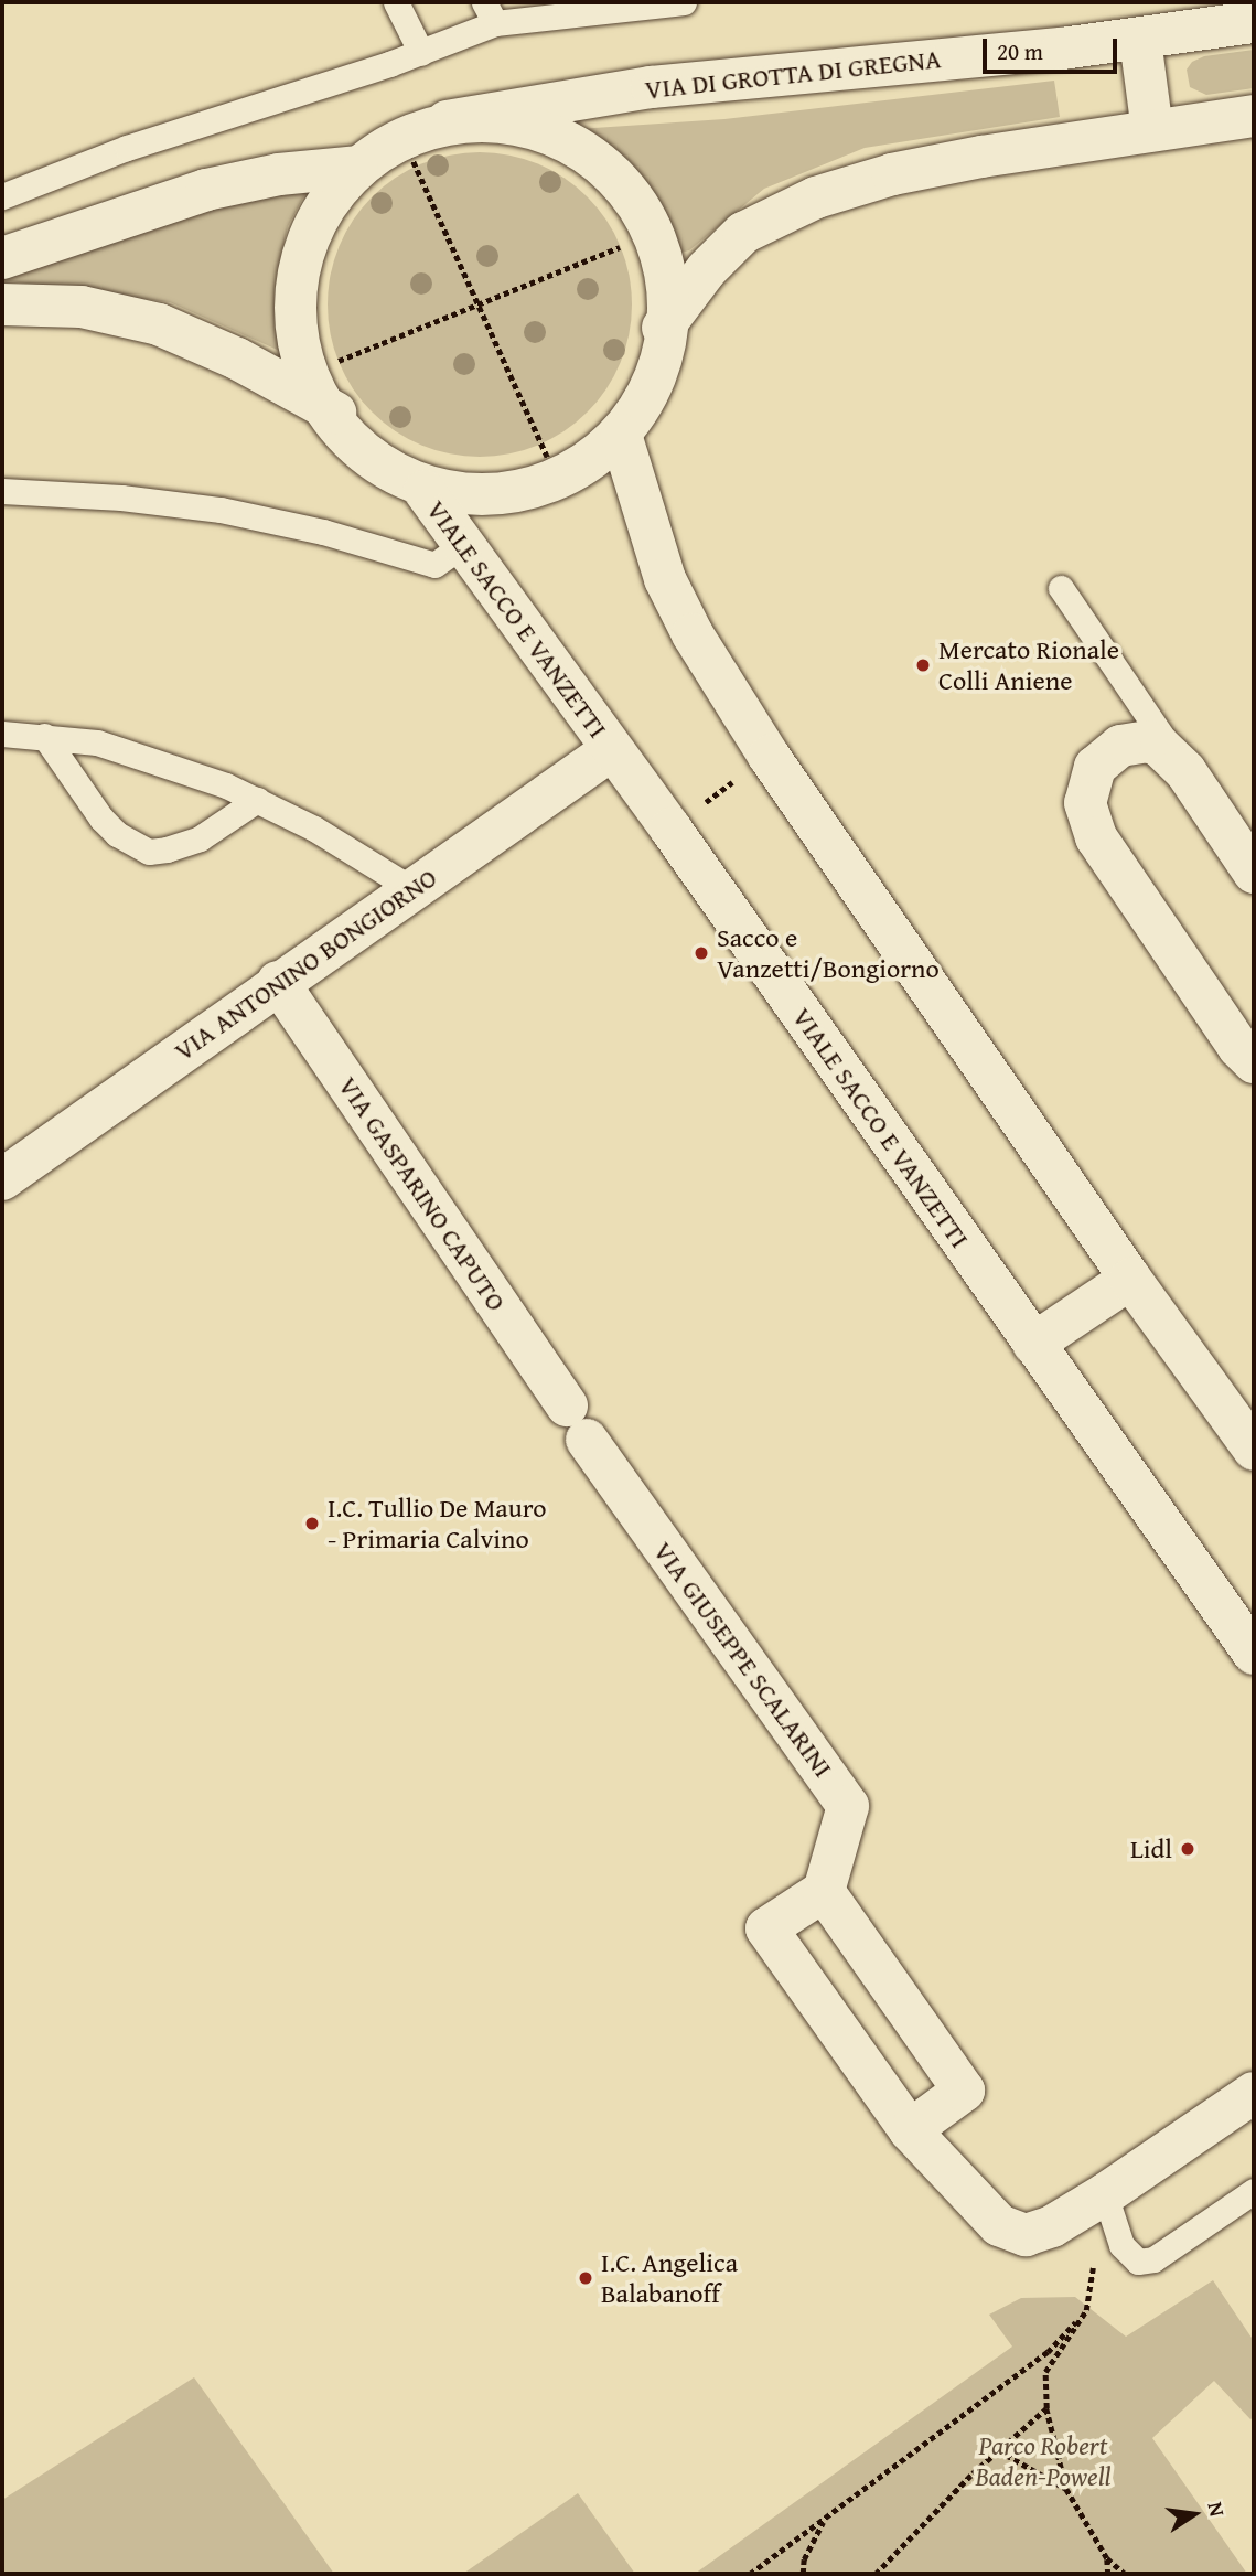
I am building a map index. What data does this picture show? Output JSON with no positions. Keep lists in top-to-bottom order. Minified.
{"streets":{"street":["VIA DI GROTTA DI GREGNA","VIALE SACCO E VANZETTI","VIA ANTONINO BONGIORNO","VIA GASPARINO CAPUTO","VIA GIUSEPPE SCALARINI"]},"crossings":[["VIA DI GROTTA DI GREGNA","VIALE SACCO E VANZETTI"],["VIALE SACCO E VANZETTI","VIA ANTONINO BONGIORNO"],["VIA ANTONINO BONGIORNO","VIA GASPARINO CAPUTO"],["VIA GASPARINO CAPUTO","VIA GIUSEPPE SCALARINI"]],"parks":["Parco Robert Baden-Powell"],"places":["Mercato Rionale Colli Aniene","Sacco e Vanzetti/Bongiorno","I.C. Tullio De Mauro - Primaria Calvino","Lidl","I.C. Angelica Balabanoff"],"scale_bar":"20 m","north":"right"}
